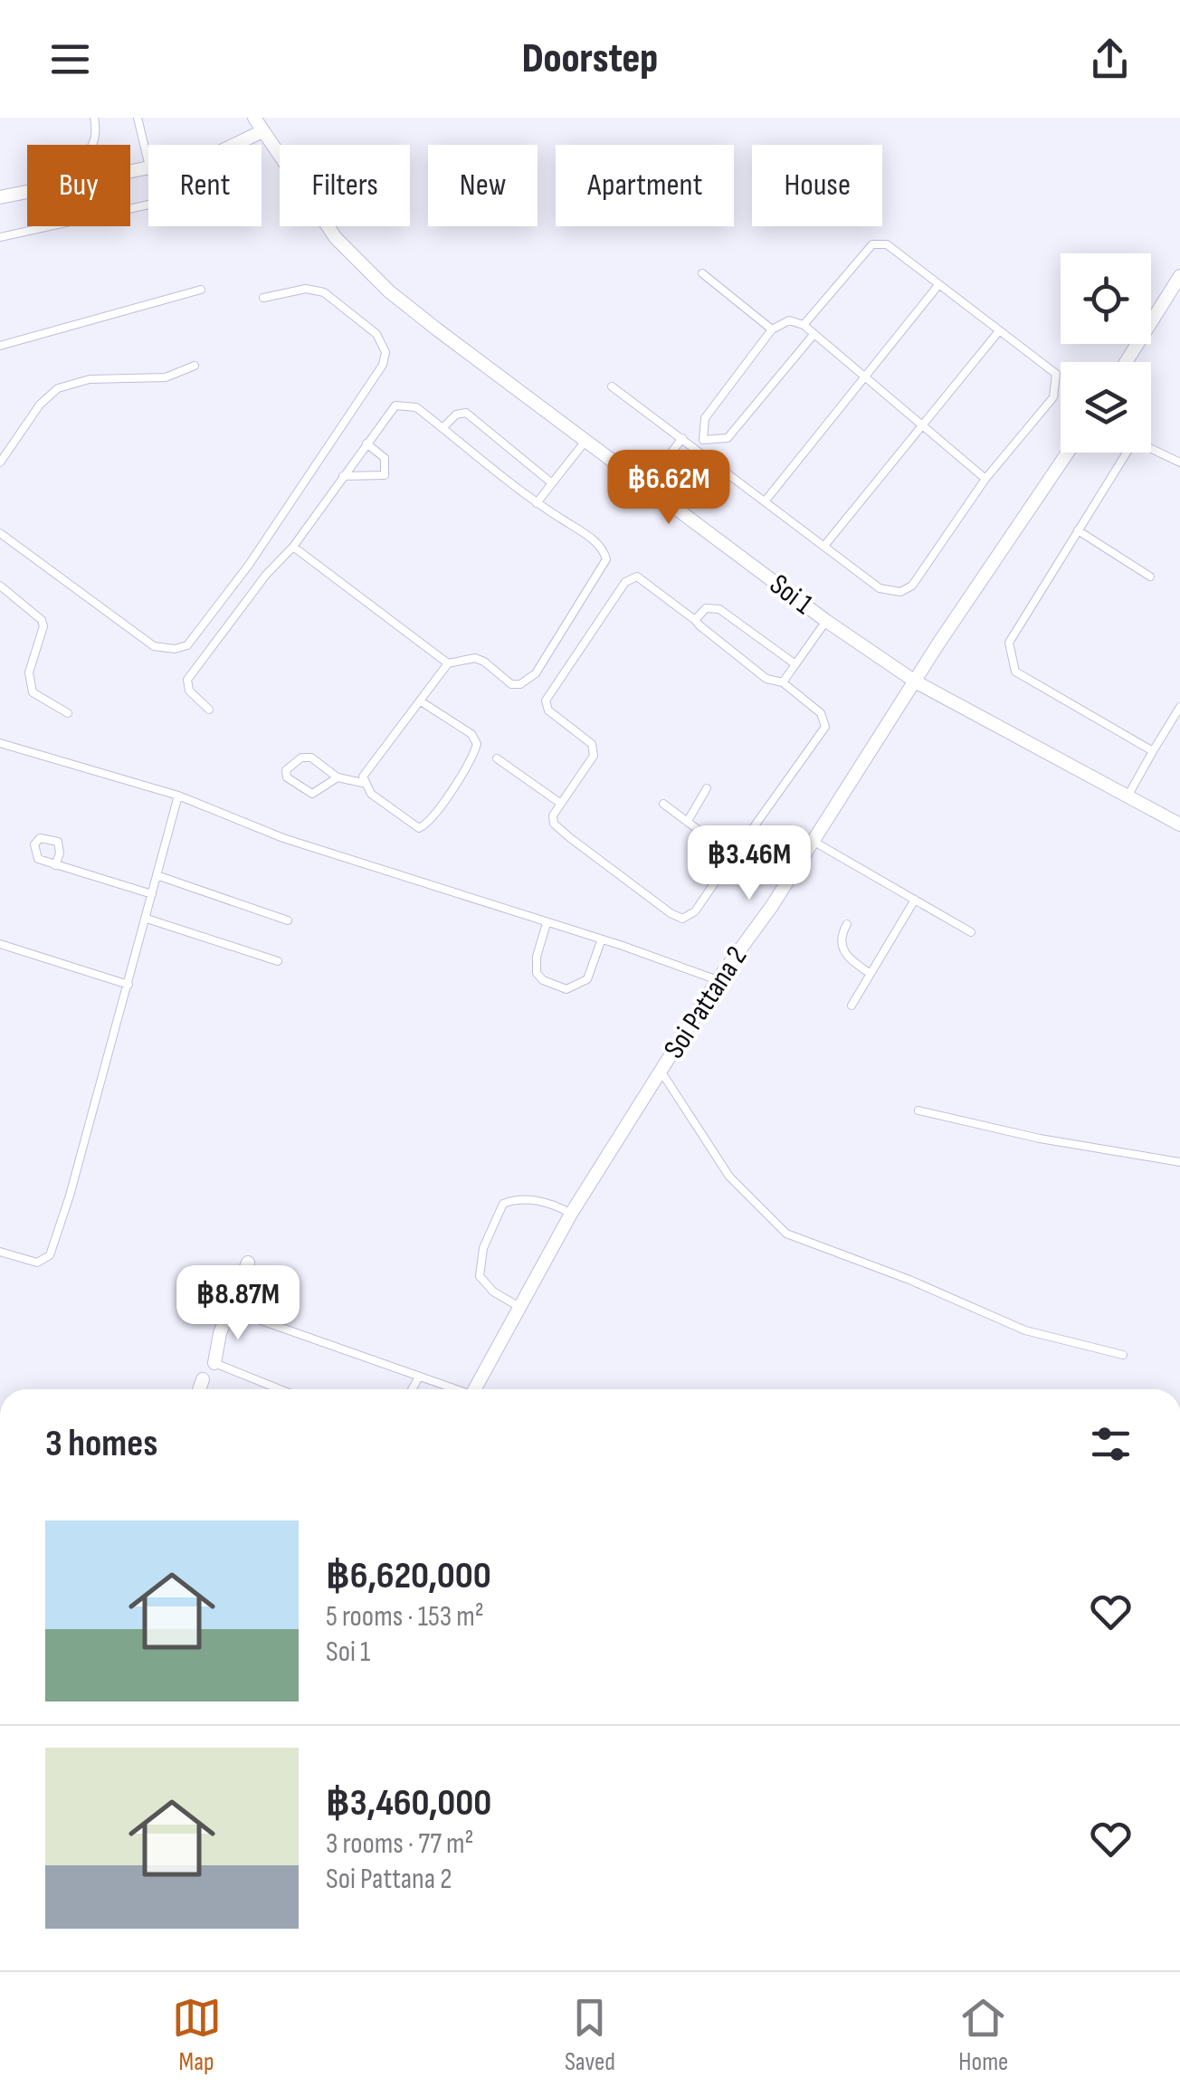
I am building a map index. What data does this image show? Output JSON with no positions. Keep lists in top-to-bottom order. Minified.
{"streets":{"street":["Soi 1","Soi Pattana 2"]},"crossings":[["Soi 1","Soi Pattana 2"]],"page":{"header":"Doorstep","chip":["Buy","Rent","Filters","New","Apartment","House"],"price":["฿6.62M","฿3.46M","฿8.87M"],"heading":"3 homes","list":[{"name":"฿6,620,000","note":"5 rooms · 153 m² · Soi 1"},{"name":"฿3,460,000","note":"3 rooms · 77 m² · Soi Pattana 2"}],"tabs":["Map","Saved","Home"]}}
